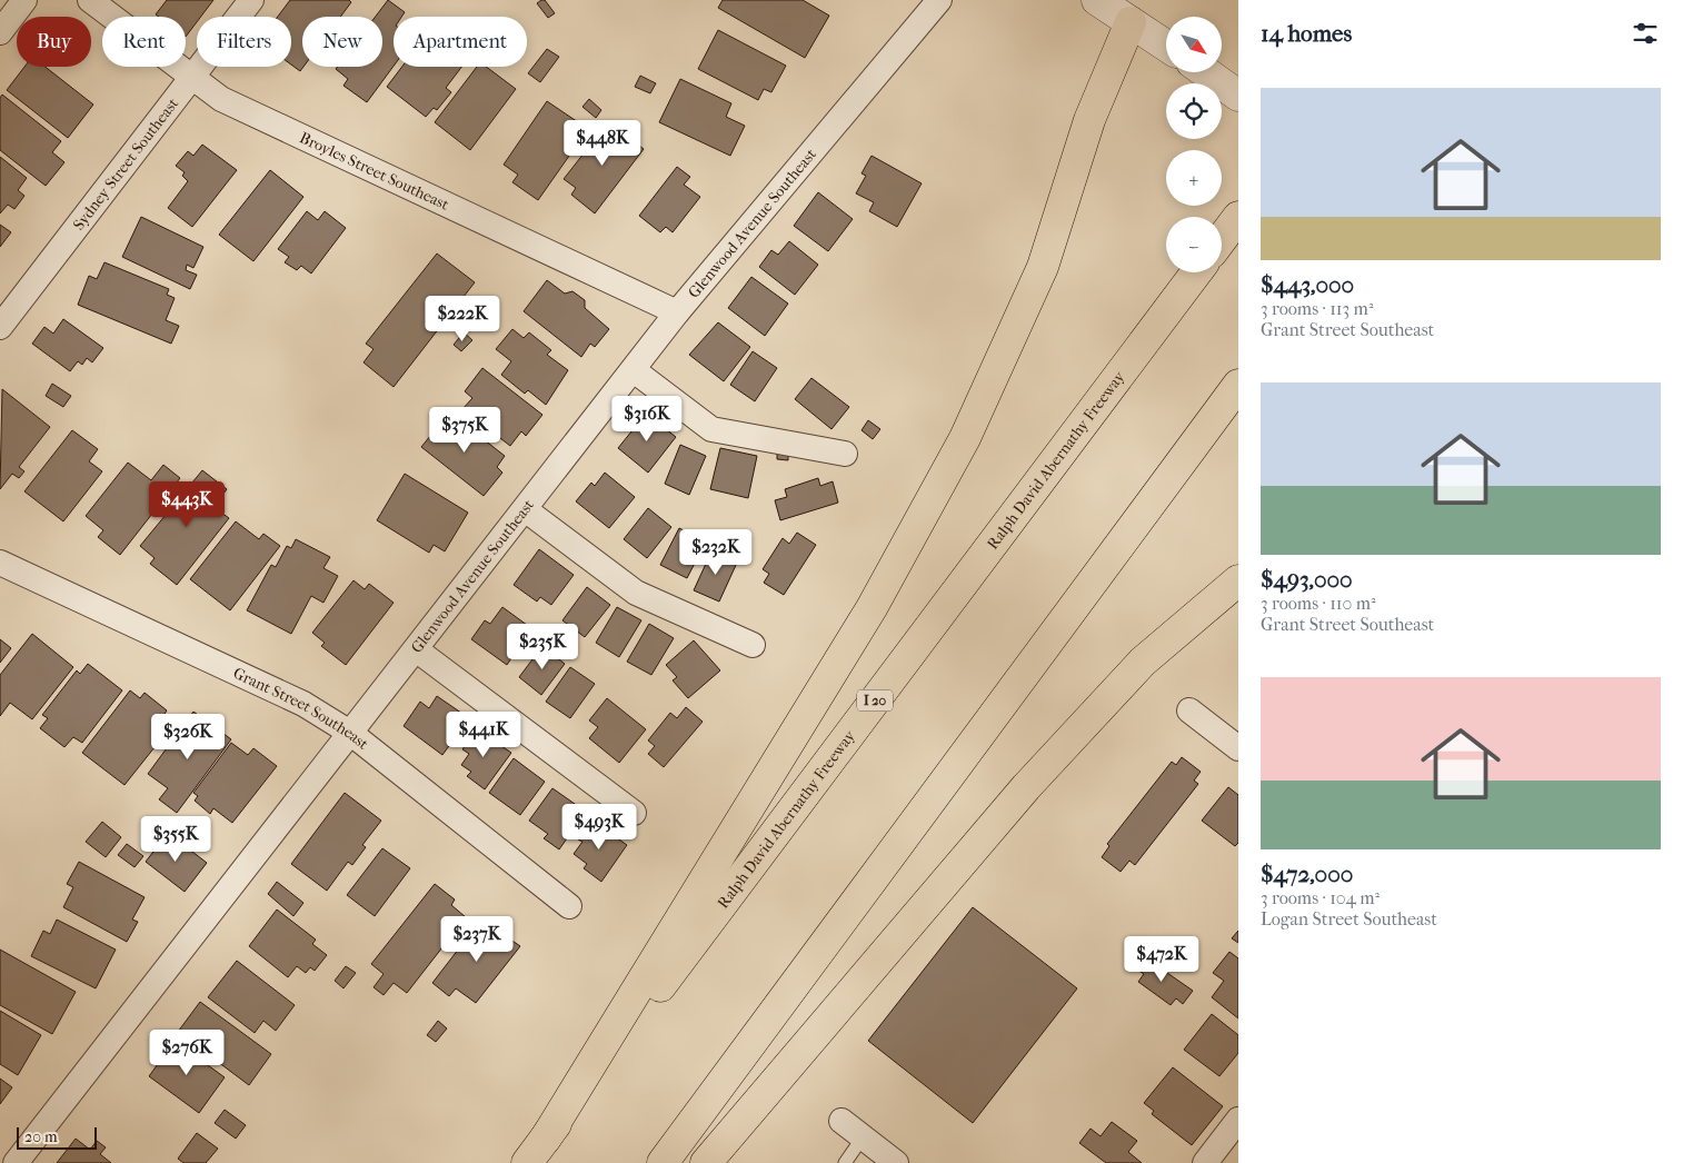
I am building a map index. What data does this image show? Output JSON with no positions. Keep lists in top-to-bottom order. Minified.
{"streets":{"highway":["Ralph David Abernathy Freeway","I 20"],"street":["Sydney Street Southeast","Broyles Street Southeast","Glenwood Avenue Southeast","Grant Street Southeast"]},"crossings":[["Sydney Street Southeast","Broyles Street Southeast"],["Broyles Street Southeast","Glenwood Avenue Southeast"],["Glenwood Avenue Southeast","Grant Street Southeast"]],"scale_bar":"20 m","north":"bottom right","page":{"heading":"14 homes","map_buttons":["+","−"],"chip":["Buy","Rent","Filters","New","Apartment"],"list":[{"name":"$443,000","note":"3 rooms · 113 m² · Grant Street Southeast"},{"name":"$493,000","note":"3 rooms · 110 m² · Grant Street Southeast"},{"name":"$472,000","note":"3 rooms · 104 m² · Logan Street Southeast"}],"price":["$448K","$222K","$316K","$375K","$443K","$232K","$235K","$441K","$326K","$493K","$355K","$237K","$472K","$276K"],"scale":"20 m"}}
